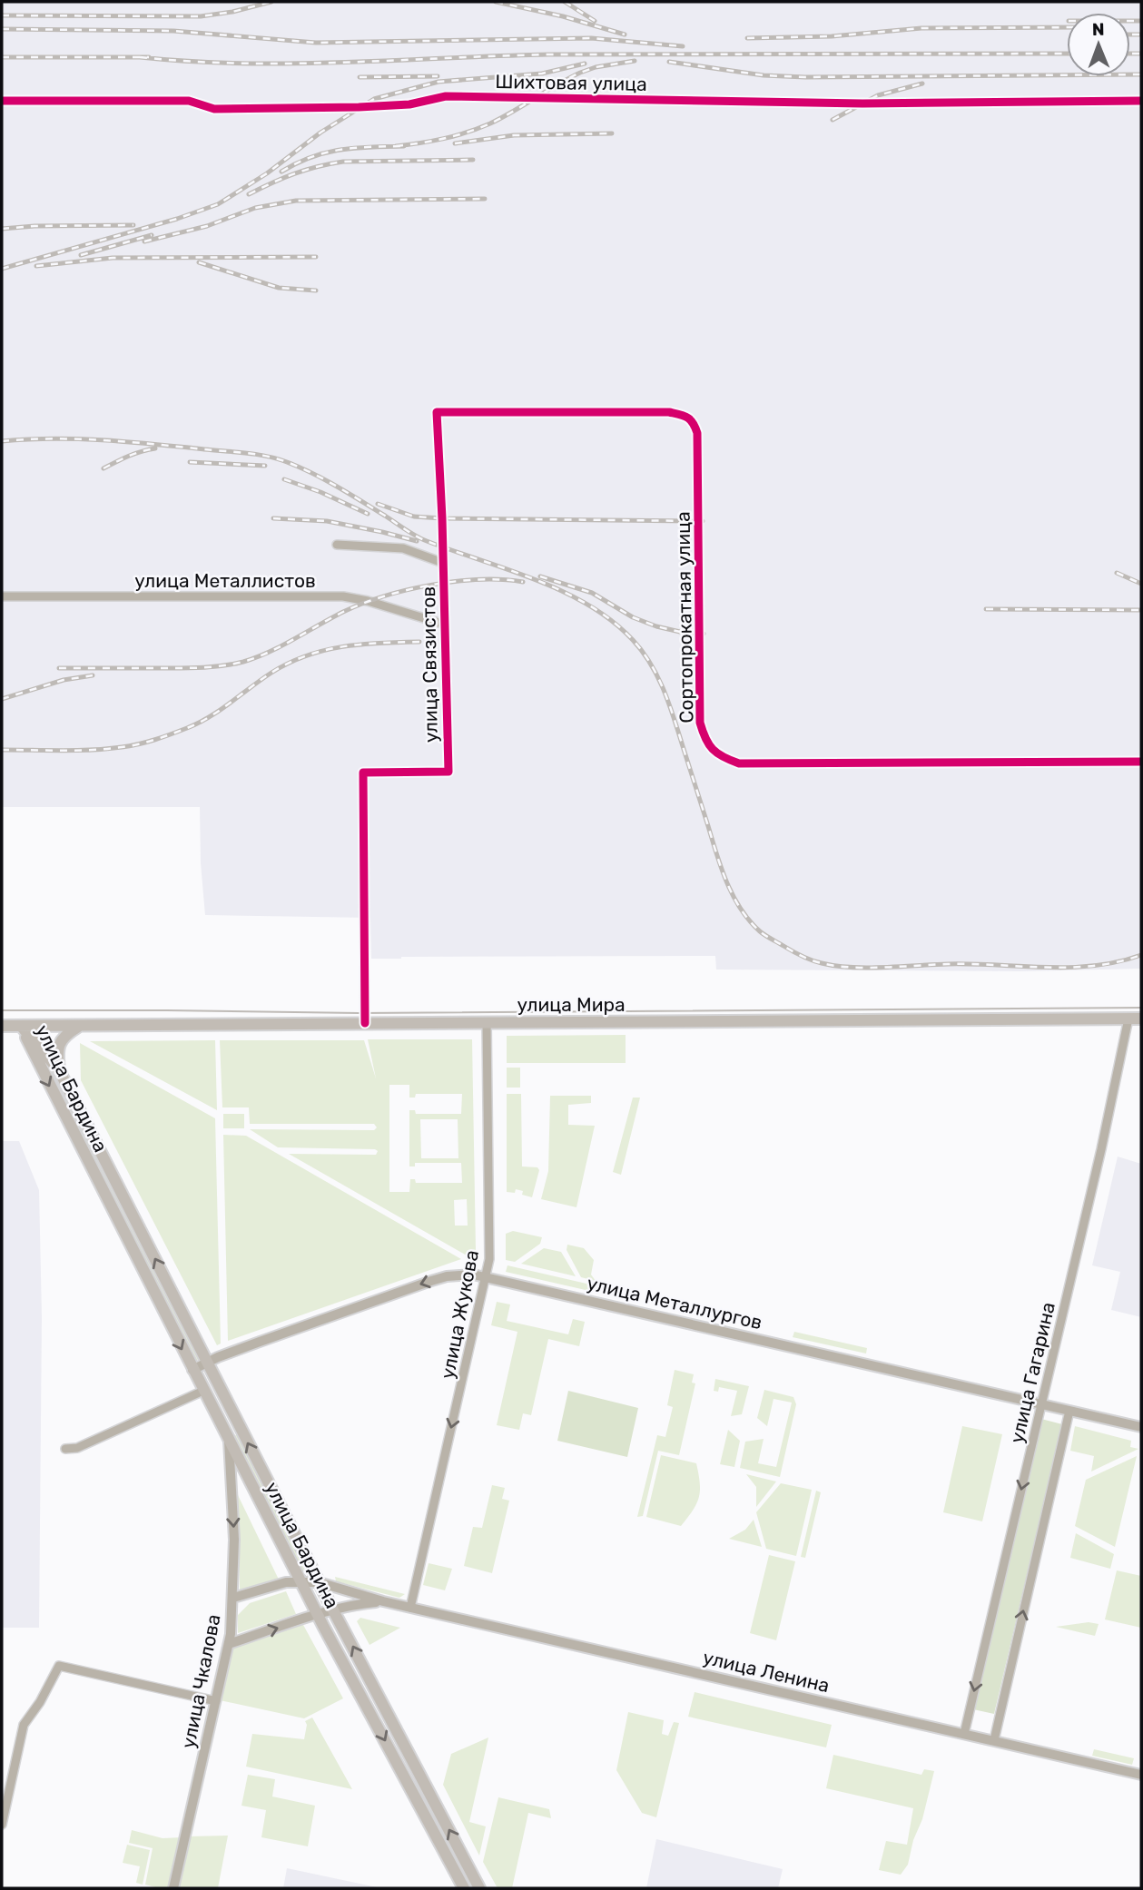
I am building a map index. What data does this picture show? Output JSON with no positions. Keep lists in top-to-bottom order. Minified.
{"streets":{"main road":["улица Мира","улица Бардина"],"street":["Шихтовая улица","улица Металлистов","Сортопрокатная улица","улица Связистов","улица Металлургов","улица Жукова","улица Гагарина","улица Ленина","улица Чкалова"]},"crossings":[["улица Металлистов","улица Связистов"],["Сортопрокатная улица","улица Связистов"],["улица Связистов","улица Мира"],["улица Мира","улица Бардина"],["улица Мира","улица Жукова"],["улица Мира","улица Гагарина"],["улица Бардина","улица Металлургов"],["улица Бардина","улица Ленина"],["улица Бардина","улица Чкалова"],["улица Металлургов","улица Жукова"],["улица Металлургов","улица Гагарина"],["улица Жукова","улица Ленина"],["улица Гагарина","улица Ленина"],["улица Ленина","улица Чкалова"]],"one_way":["улица Жукова"],"north":"top"}
